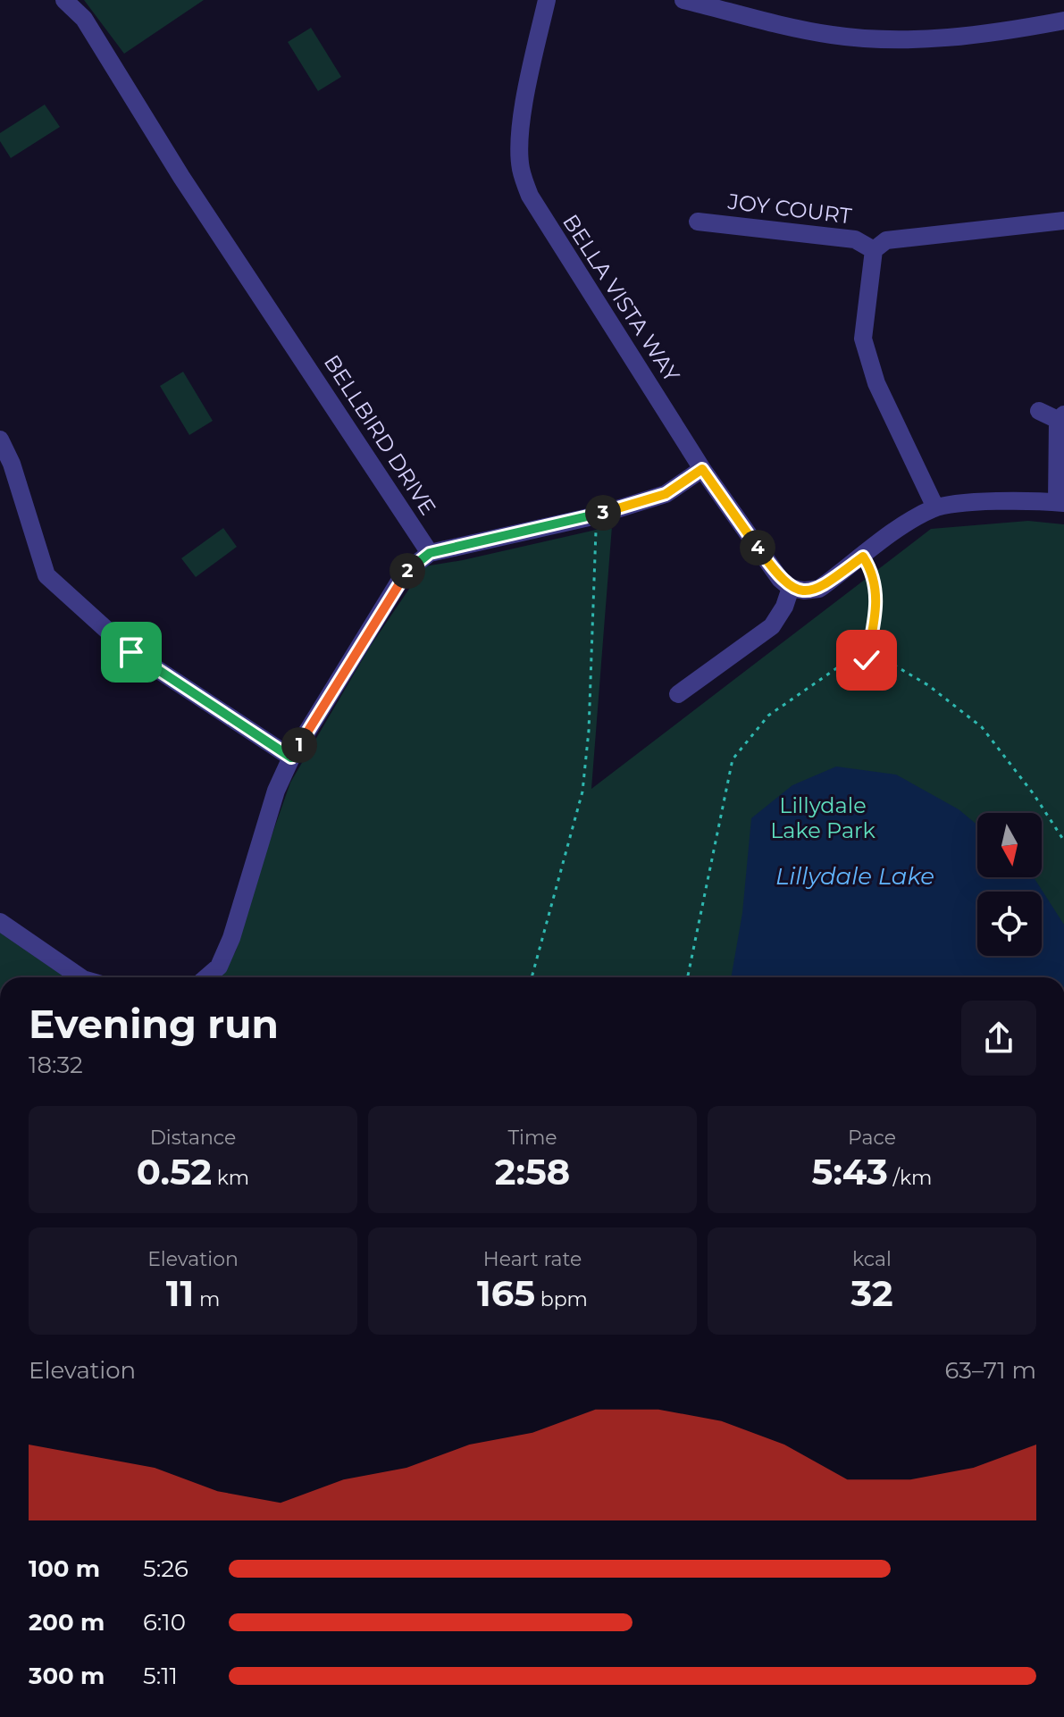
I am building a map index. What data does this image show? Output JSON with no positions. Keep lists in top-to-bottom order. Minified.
{"streets":{"street":["JOY COURT","BELLA VISTA WAY","BELLBIRD DRIVE"]},"water":["Lillydale Lake"],"parks":["Lillydale Lake Park"],"north":"bottom","page":{"pins":["3","4","2","1"],"heading":["Evening run","18:32"],"stats":[["Distance","0.52 km"],["Time","2:58"],["Pace","5:43 /km"],["Elevation","11 m"],["Heart rate","165 bpm"],["kcal","32"]],"chart":["Elevation","63–71 m"],"list":[{"name":"100 m","note":"5:26"},{"name":"200 m","note":"6:10"},{"name":"300 m","note":"5:11"}]}}
